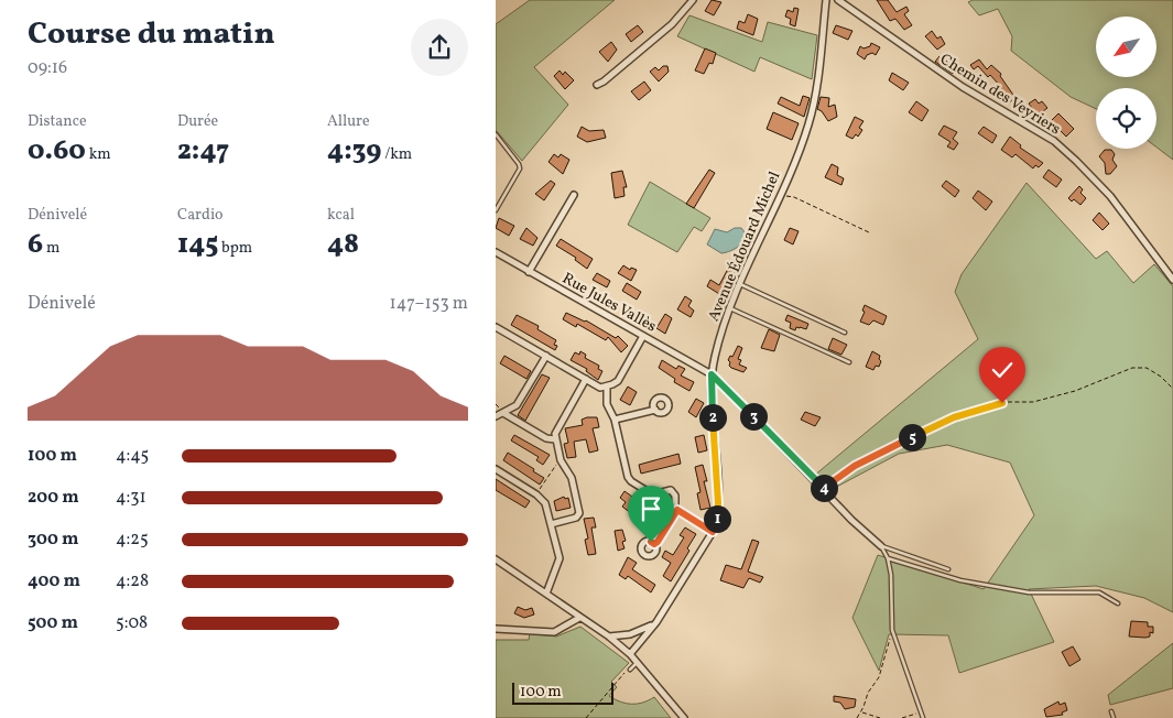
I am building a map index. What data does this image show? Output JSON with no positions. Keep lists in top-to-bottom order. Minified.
{"streets":{"street":["Chemin des Veyriers","Avenue Édouard Michel","Rue Jules Vallès"]},"crossings":[["Avenue Édouard Michel","Rue Jules Vallès"]],"scale_bar":"100 m","north":"bottom left","page":{"heading":["Course du matin","09:16"],"stats":[["Distance","0.60 km"],["Durée","2:47"],["Allure","4:39 /km"],["Dénivelé","6 m"],["Cardio","145 bpm"],["kcal","48"]],"chart":["Dénivelé","147–153 m"],"pins":["3","2","5","4","1"],"list":[{"name":"100 m","note":"4:45"},{"name":"200 m","note":"4:31"},{"name":"300 m","note":"4:25"},{"name":"400 m","note":"4:28"},{"name":"500 m","note":"5:08"}],"scale":"100 m"}}
